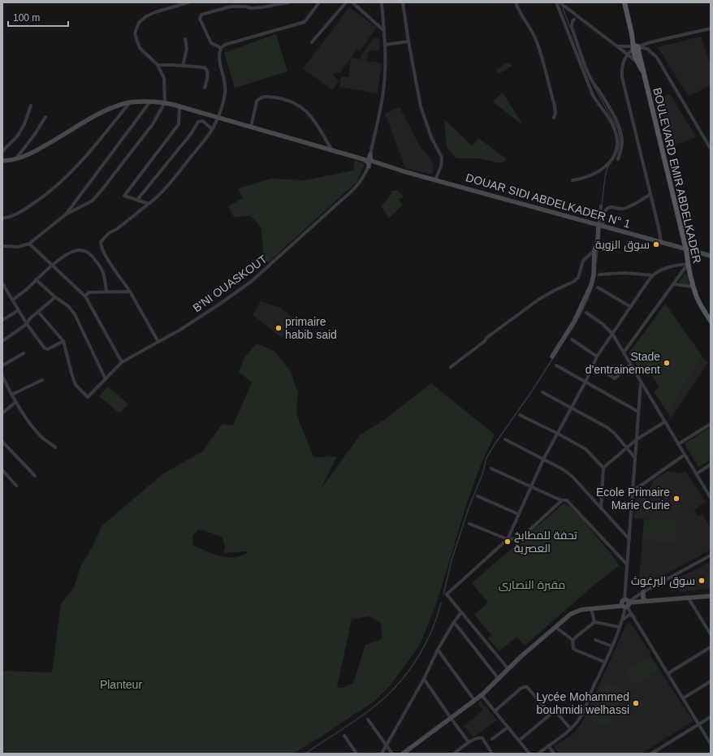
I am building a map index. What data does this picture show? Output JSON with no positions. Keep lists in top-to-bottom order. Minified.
{"streets":{"main road":["BOULEVARD EMIR ABDELKADER"],"street":["DOUAR SIDI ABDELKADER N° 1","B'NI OUASKOUT"]},"crossings":[["BOULEVARD EMIR ABDELKADER","DOUAR SIDI ABDELKADER N° 1"],["DOUAR SIDI ABDELKADER N° 1","B'NI OUASKOUT"]],"parks":["مقبرة النصارى","Planteur"],"places":["سوق الزوية","primaire habib said","Stade d'entrainement","Ecole Primaire Marie Curie","تحفة للمطابخ العصرية","سوق البرغوث","Lycée Mohammed bouhmidi welhassi"],"scale_bar":"100 m"}
